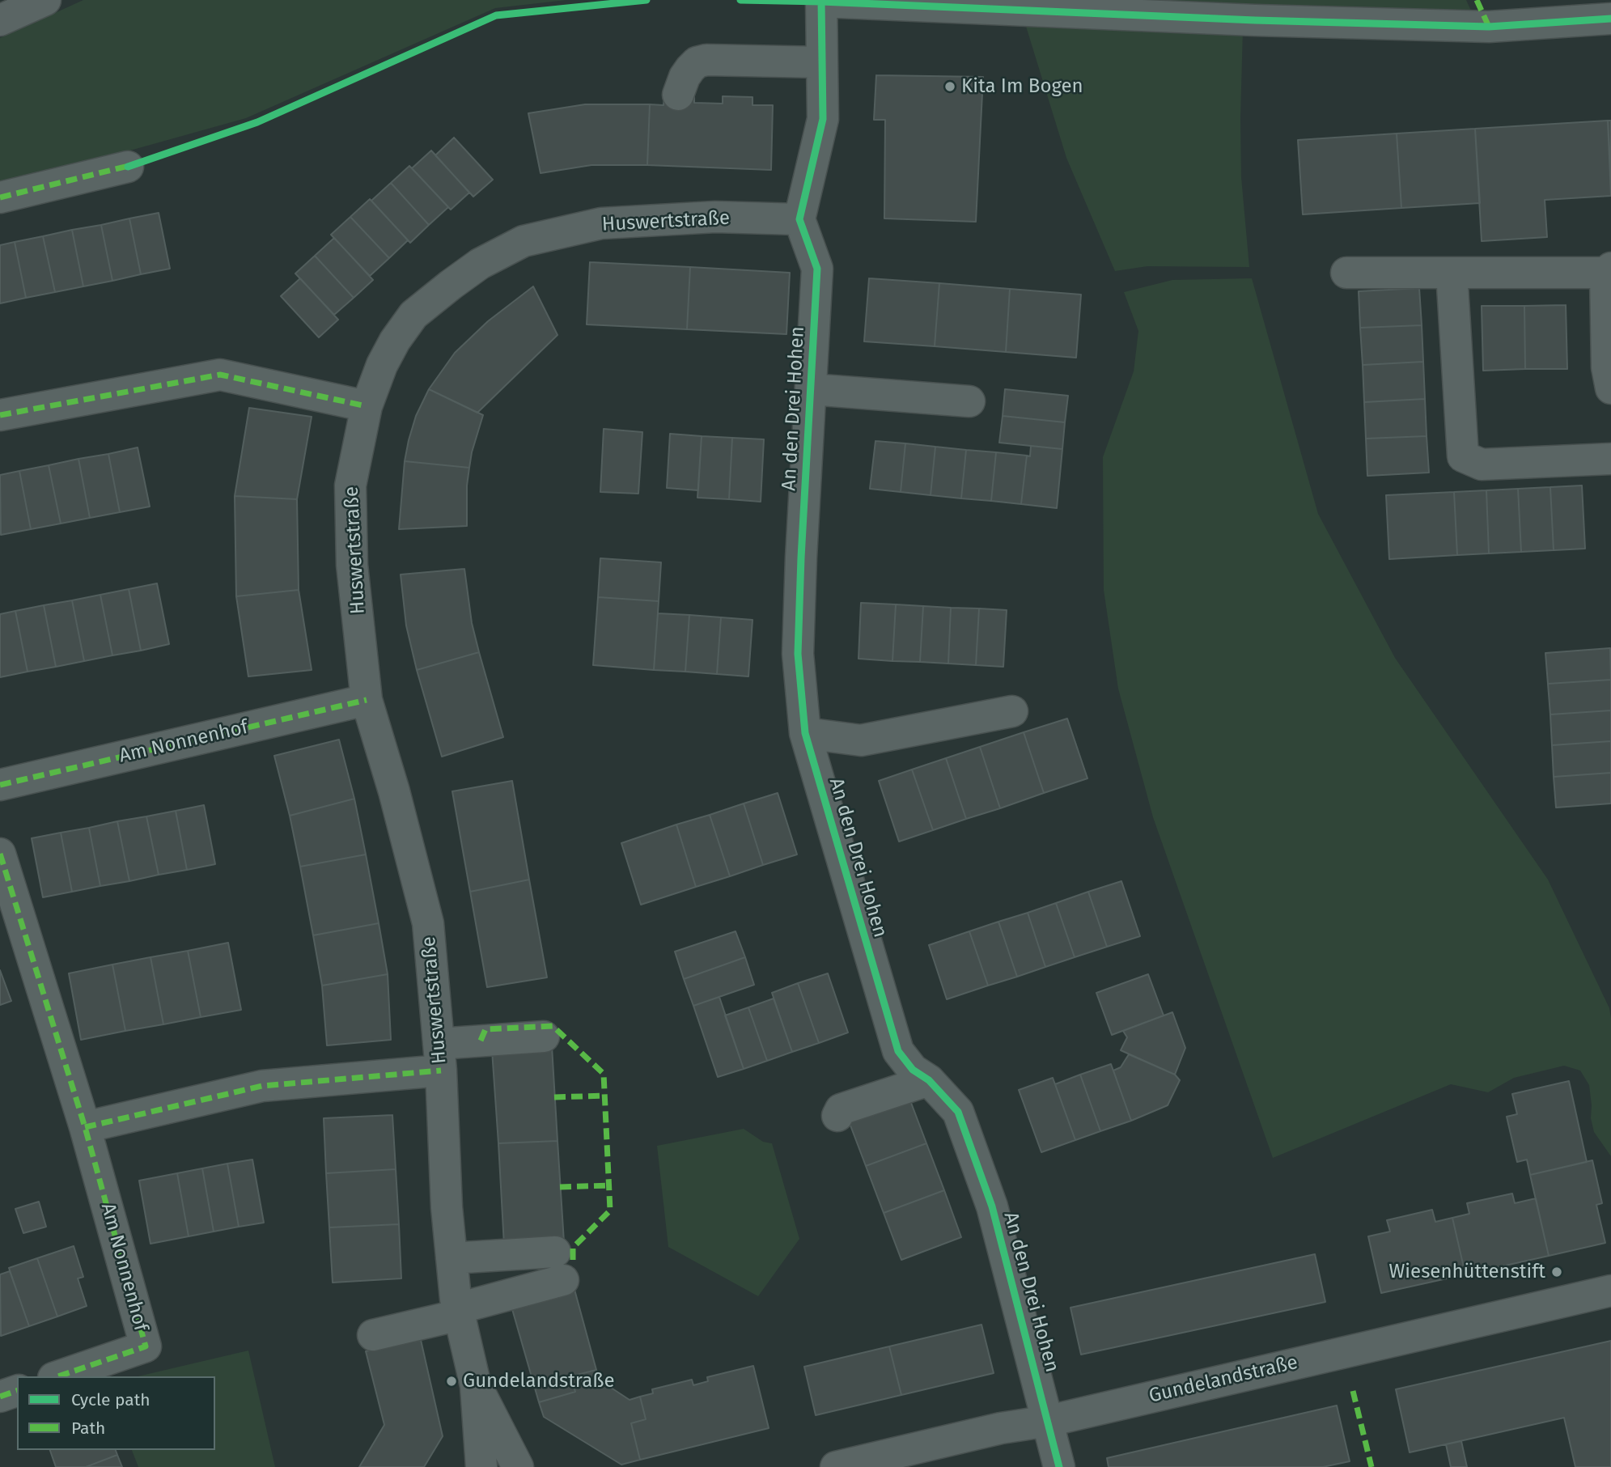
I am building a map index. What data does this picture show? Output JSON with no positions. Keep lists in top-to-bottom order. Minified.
{"streets":{"street":["Huswertstraße","An den Drei Hohen","Am Nonnenhof","Gundelandstraße"]},"crossings":[["Huswertstraße","An den Drei Hohen"],["Huswertstraße","Am Nonnenhof"],["An den Drei Hohen","Gundelandstraße"]],"places":["Kita Im Bogen","Wiesenhüttenstift","Gundelandstraße"],"legend":["Cycle path","Path"]}
